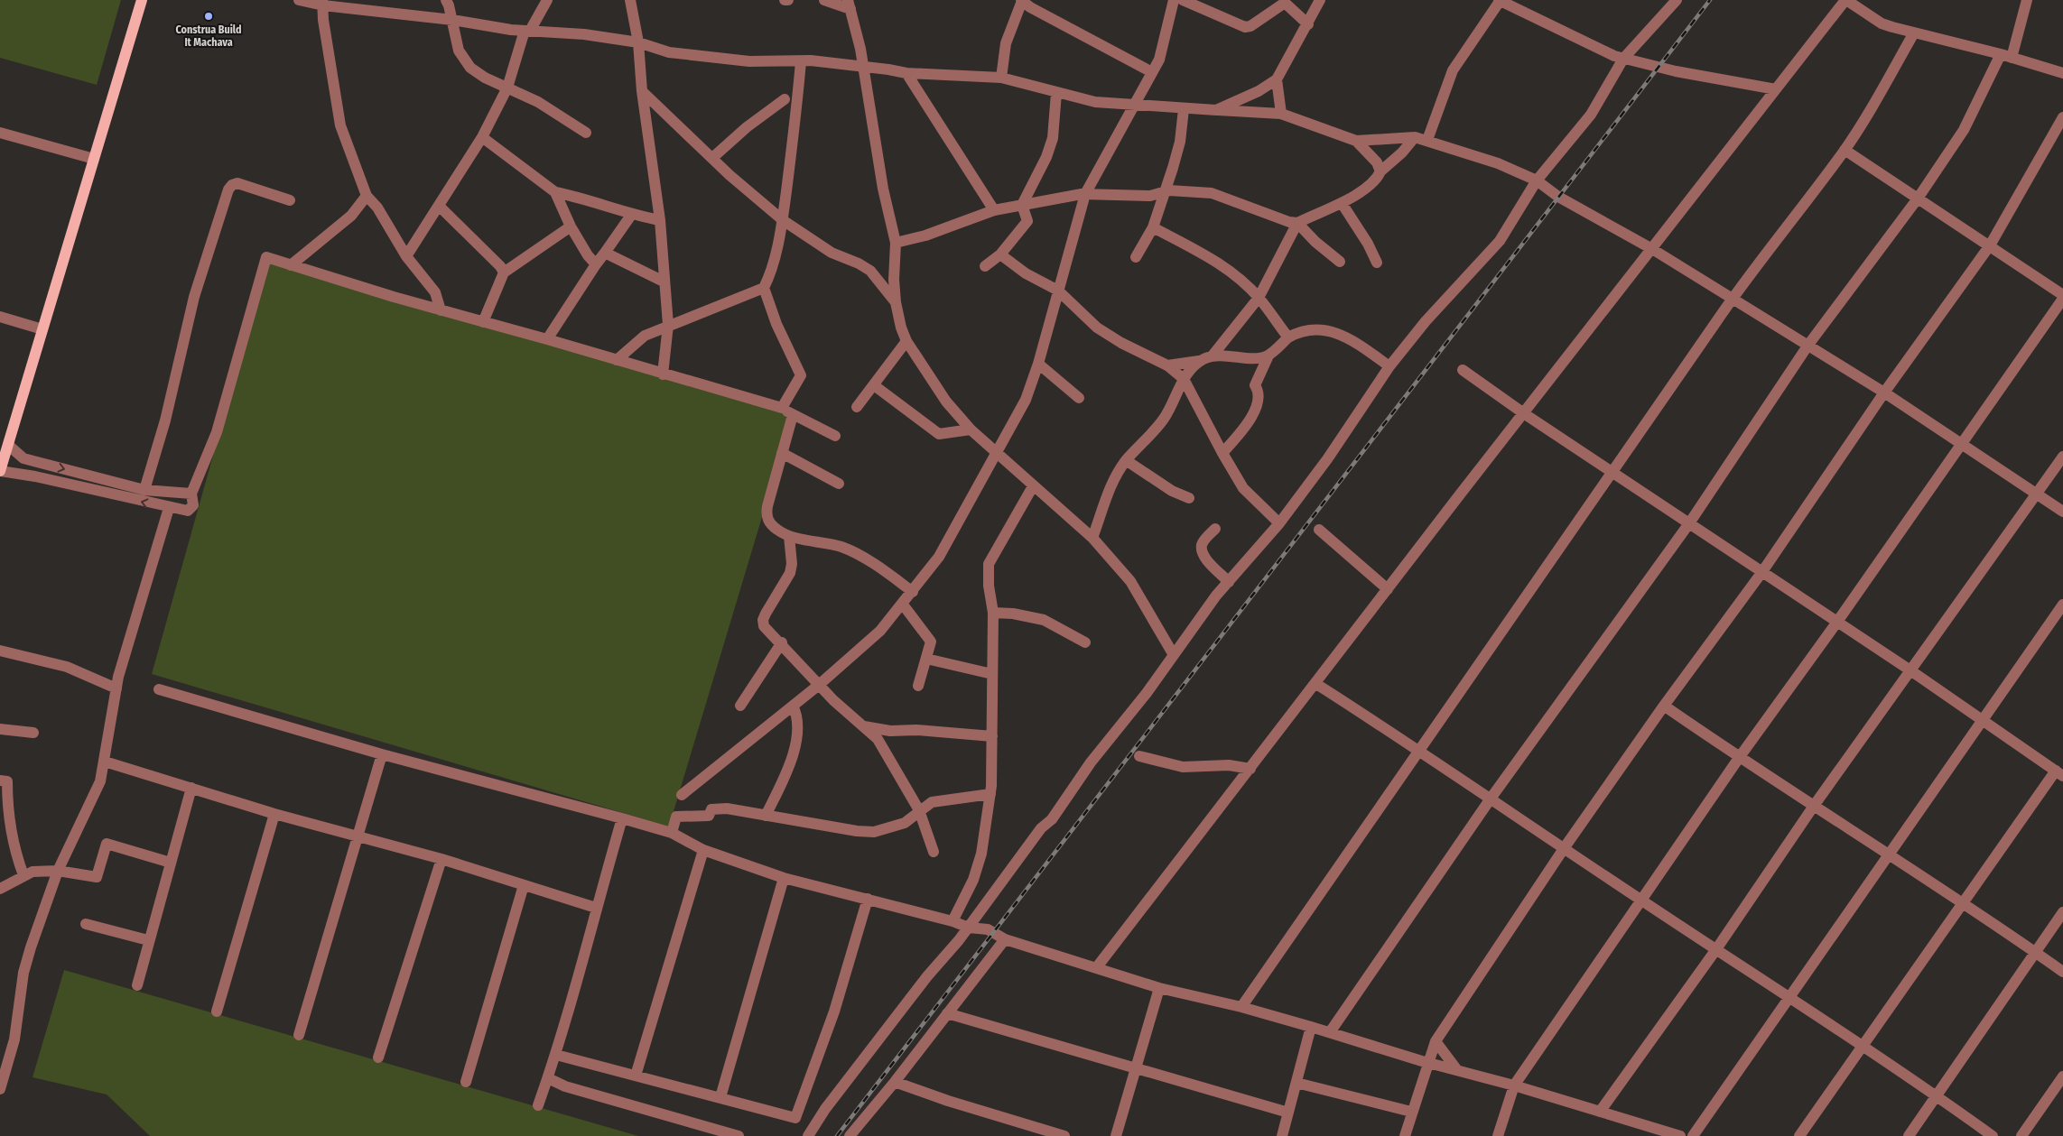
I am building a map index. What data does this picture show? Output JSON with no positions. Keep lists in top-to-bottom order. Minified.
{"places":["Construa Build It Machava"]}
